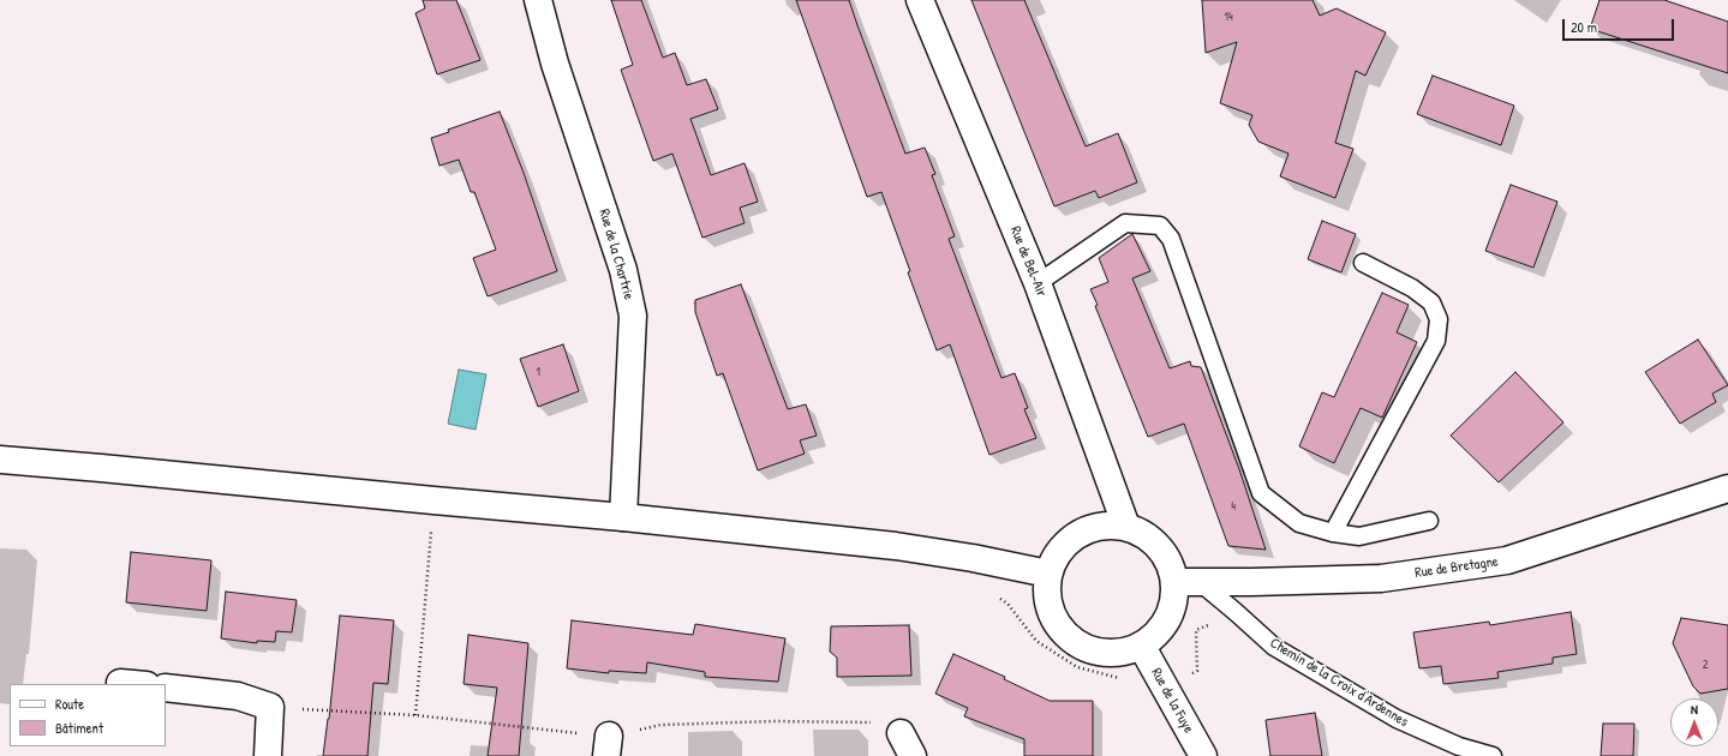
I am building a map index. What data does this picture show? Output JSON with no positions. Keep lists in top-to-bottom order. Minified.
{"streets":{"street":["Rue de la Chartrie","Rue de Bel-Air","Rue de Bretagne","Rue de la Fuye"],"lane":["Chemin de la Croix d'Ardennes"]},"crossings":[["Rue de Bel-Air","Rue de Bretagne"],["Rue de Bel-Air","Chemin de la Croix d'Ardennes"],["Rue de Bel-Air","Rue de la Fuye"],["Rue de Bretagne","Chemin de la Croix d'Ardennes"],["Rue de Bretagne","Rue de la Fuye"],["Chemin de la Croix d'Ardennes","Rue de la Fuye"]],"house_numbers":["14","1","4","2"],"legend":["Route","Bâtiment"],"scale_bar":"20 m","north":"top"}
